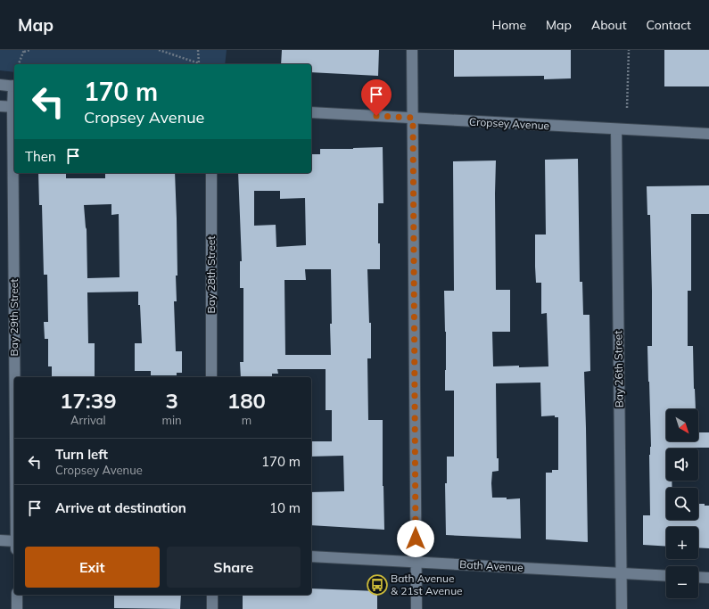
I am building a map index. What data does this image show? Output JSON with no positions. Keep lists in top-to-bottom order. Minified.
{"streets":{"street":["Cropsey Avenue","Bay 28th Street","Bay 29th Street","Bay 26th Street","Bath Avenue"]},"crossings":[["Cropsey Avenue","Bay 26th Street"],["Bay 26th Street","Bath Avenue"]],"places":{"bus stop":["Bath Avenue & 21st Avenue"]},"north":"bottom right","page":{"header":"Map","nav":["Home","Map","About","Contact"],"turn":["170 m","Cropsey Avenue"],"then":"Then","eta":["17:39","Arrival","3","min","180","m"],"map_buttons":["+","−"],"list":[{"name":"Turn left","note":"Cropsey Avenue","value":"170 m"},{"name":"Arrive at destination","value":"10 m"}],"buttons":["Exit","Share"]}}
